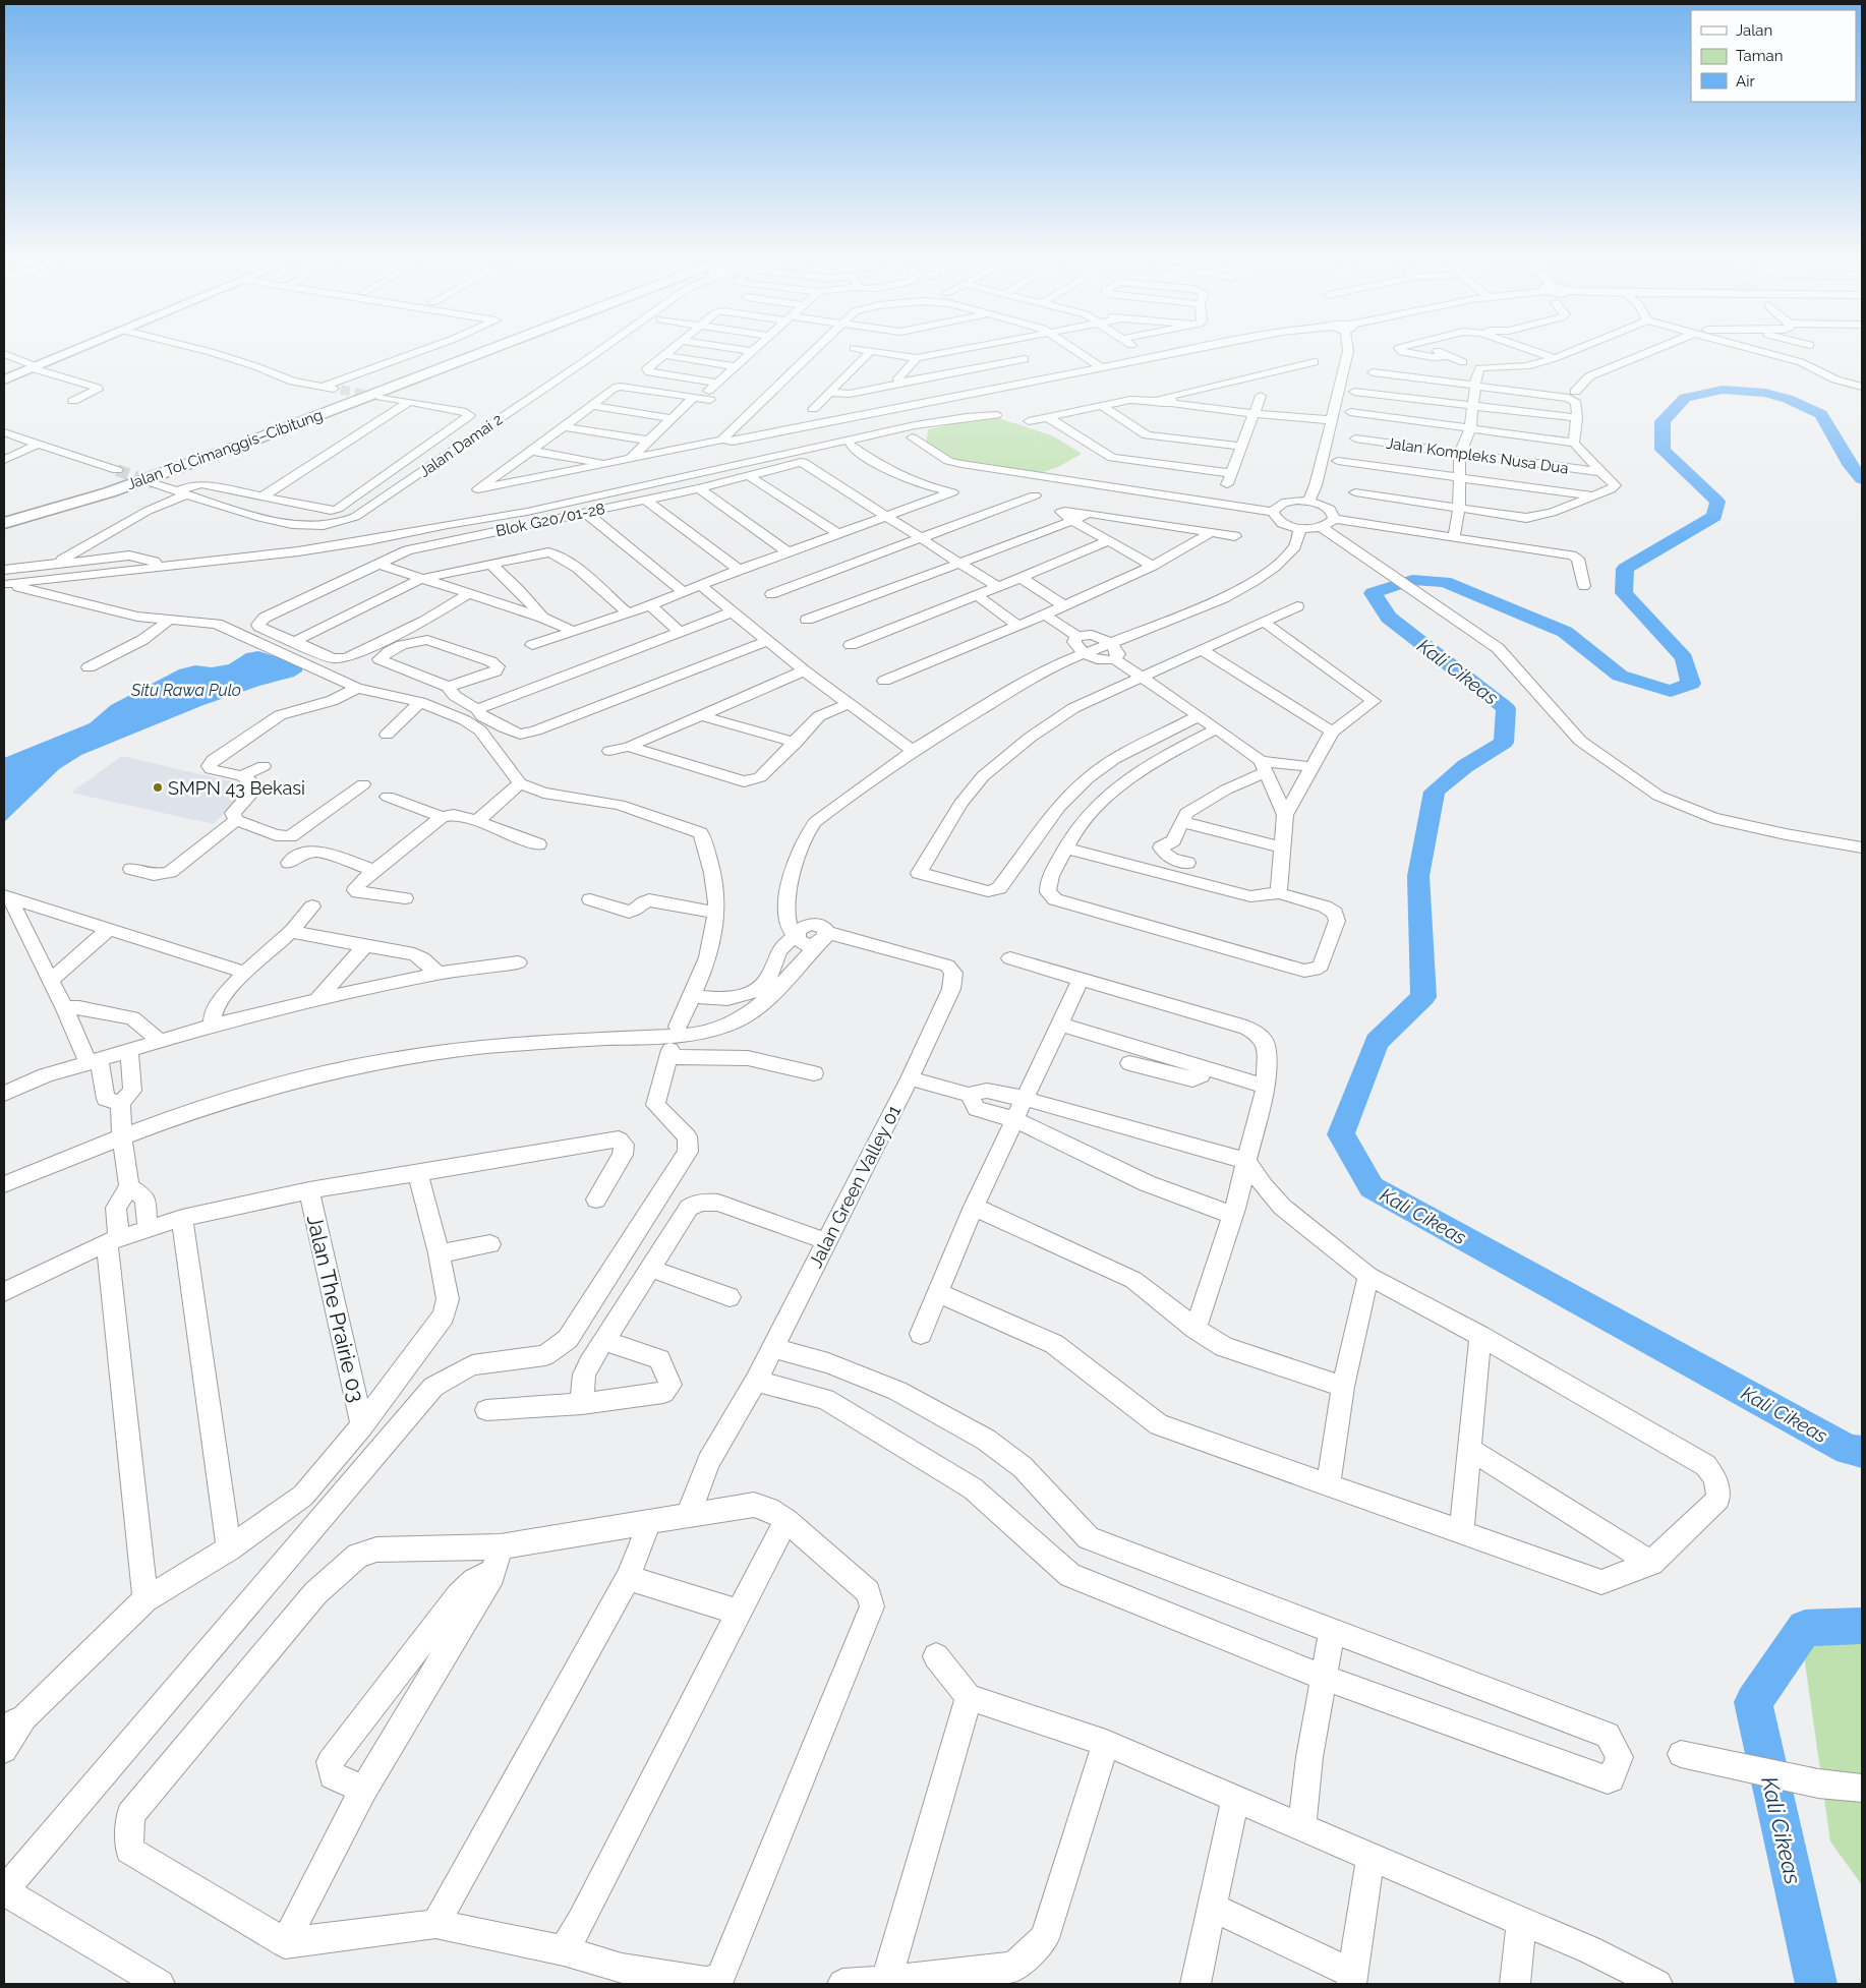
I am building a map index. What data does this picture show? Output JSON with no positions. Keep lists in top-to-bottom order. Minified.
{"streets":{"highway":["Jalan Tol Cimanggis–Cibitung"],"street":["Jalan Damai 2","Jalan Kompleks Nusa Dua","Blok G20/01-28","Jalan Green Valley 01","Jalan The Prairie 03"]},"water":["Kali Cikeas","Situ Rawa Pulo"],"places":["SMPN 43 Bekasi"],"legend":["Jalan","Taman","Air"]}
